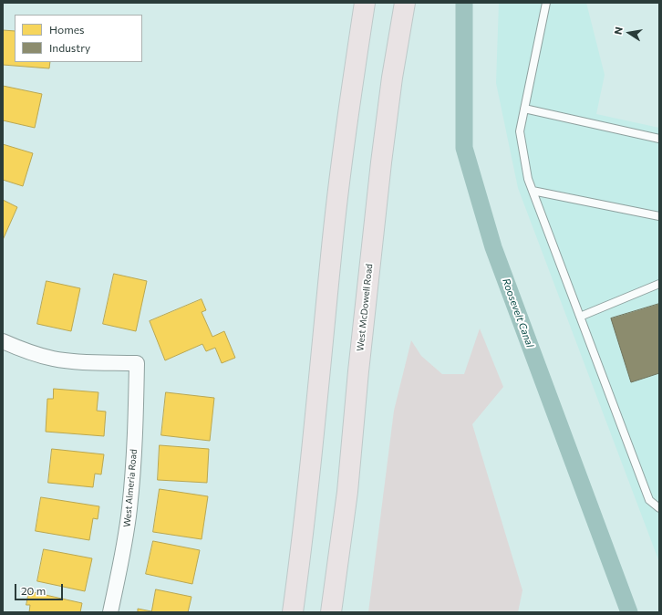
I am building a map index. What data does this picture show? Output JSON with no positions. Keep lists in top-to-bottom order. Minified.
{"streets":{"main road":["West McDowell Road"],"street":["West Almeria Road"]},"water":["Roosevelt Canal"],"legend":["Homes","Industry"],"scale_bar":"20 m","north":"left"}
